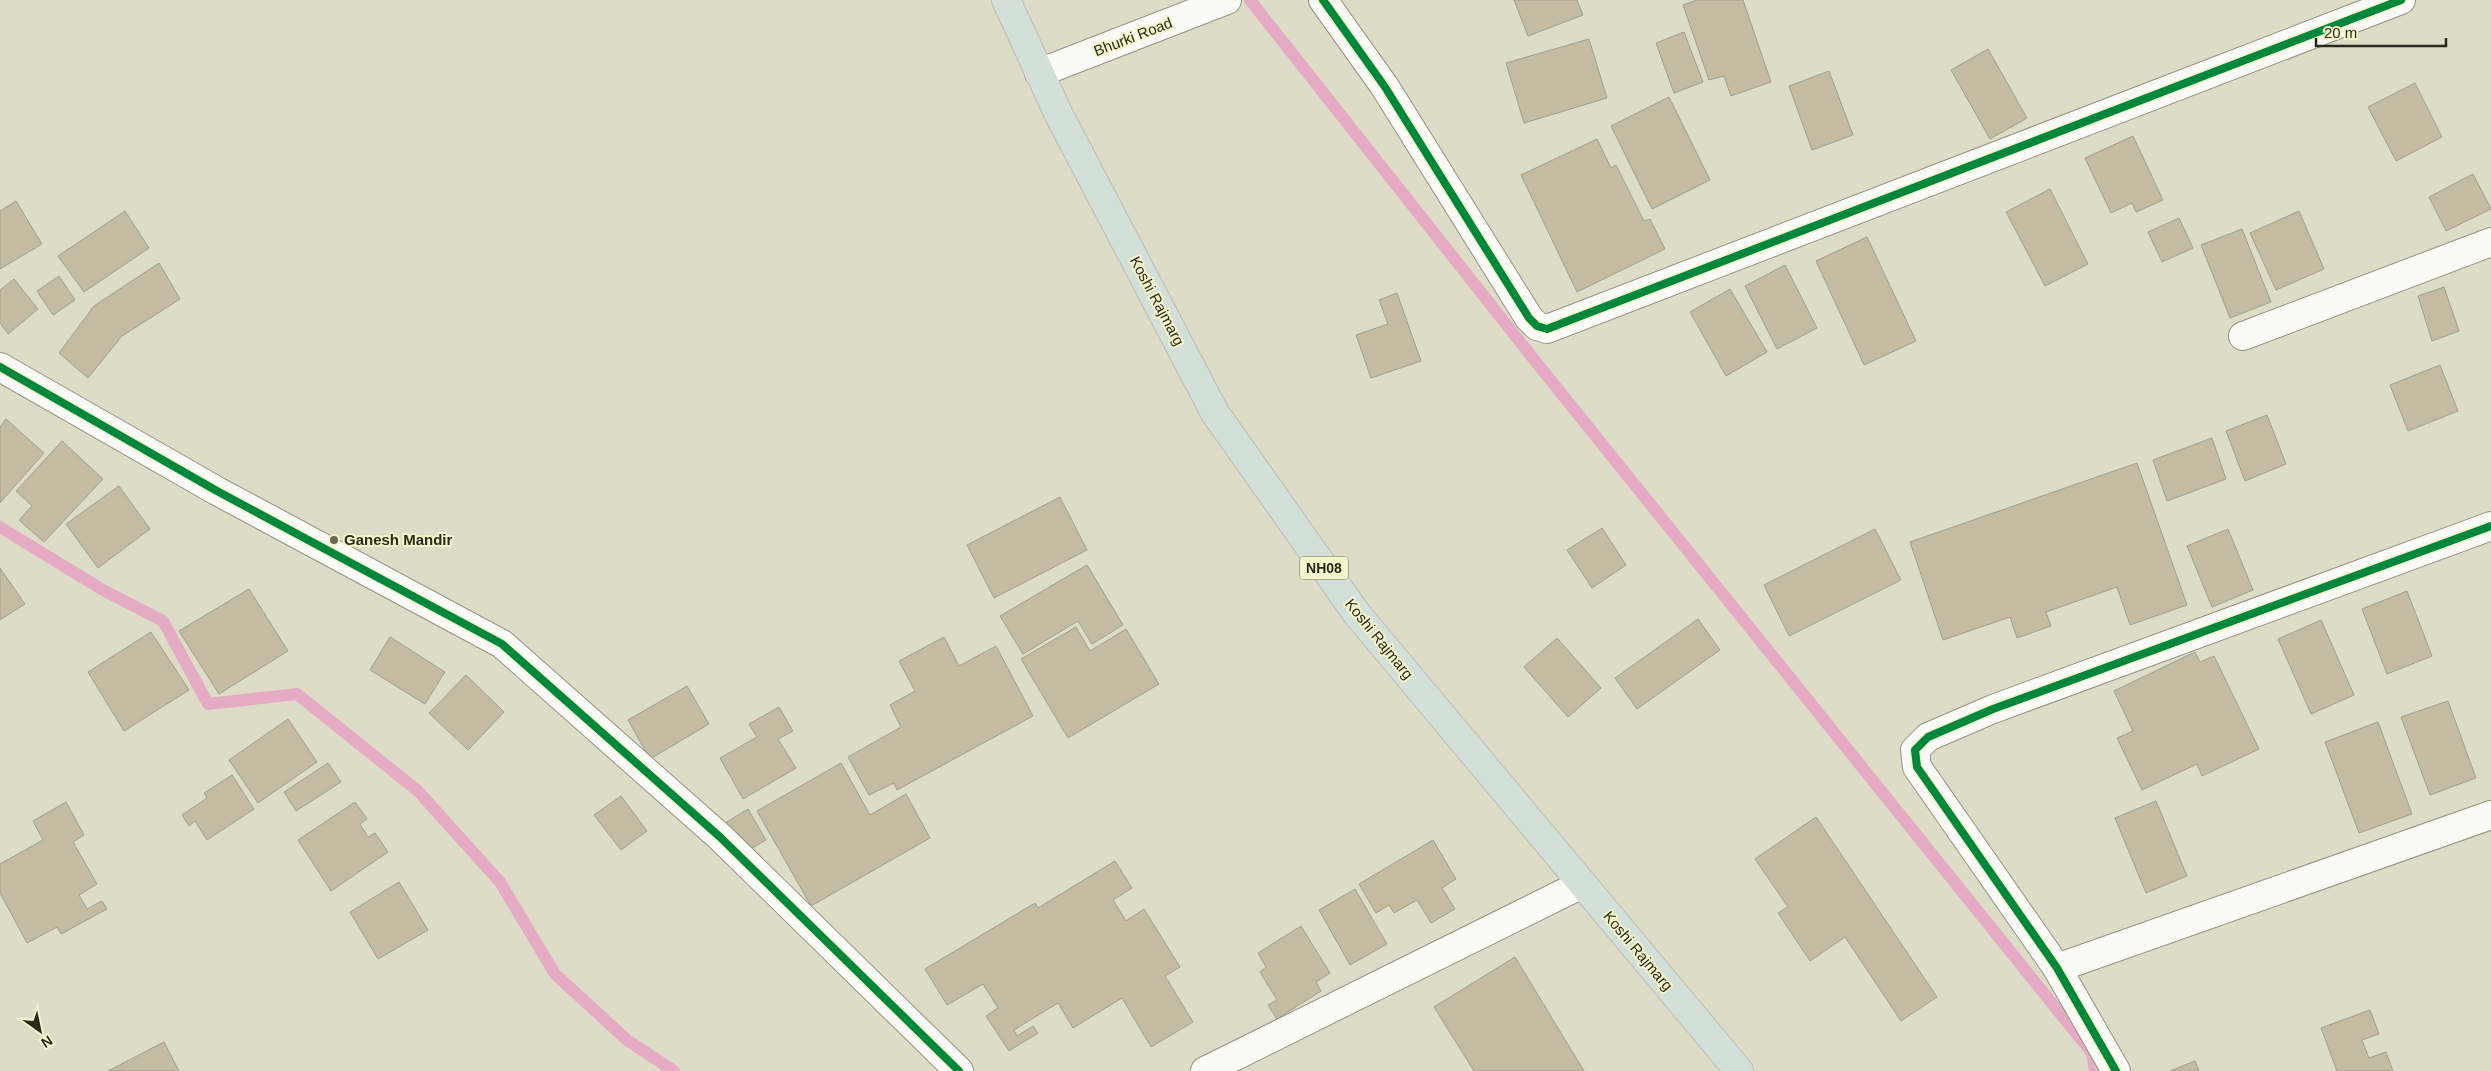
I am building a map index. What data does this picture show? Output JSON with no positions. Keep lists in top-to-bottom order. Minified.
{"streets":{"main road":["Koshi Rajmarg","NH08"],"street":["Bhurki Road"]},"crossings":[["Bhurki Road","Koshi Rajmarg"]],"places":["Ganesh Mandir"],"scale_bar":"20 m","north":"bottom right"}
